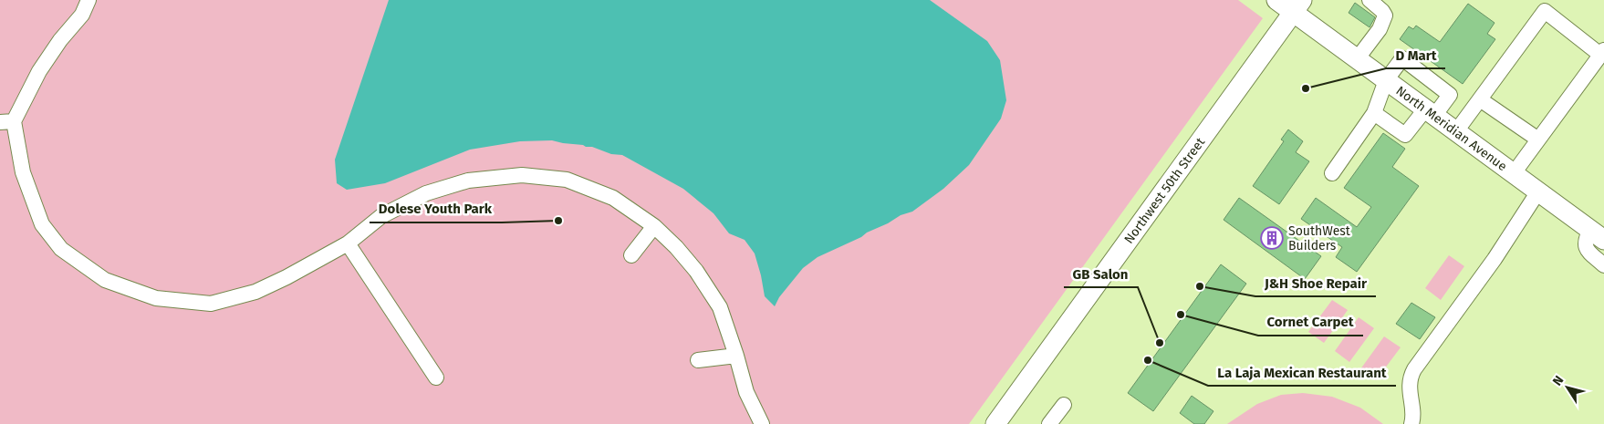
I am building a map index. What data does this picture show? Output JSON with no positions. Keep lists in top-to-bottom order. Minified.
{"streets":{"main road":["North Meridian Avenue","Northwest 50th Street"]},"crossings":[["North Meridian Avenue","Northwest 50th Street"]],"places":{"other":["D Mart","Dolese Youth Park","J&H Shoe Repair","Cornet Carpet","GB Salon","La Laja Mexican Restaurant"],"building":["SouthWest Builders"]},"north":"top left"}
